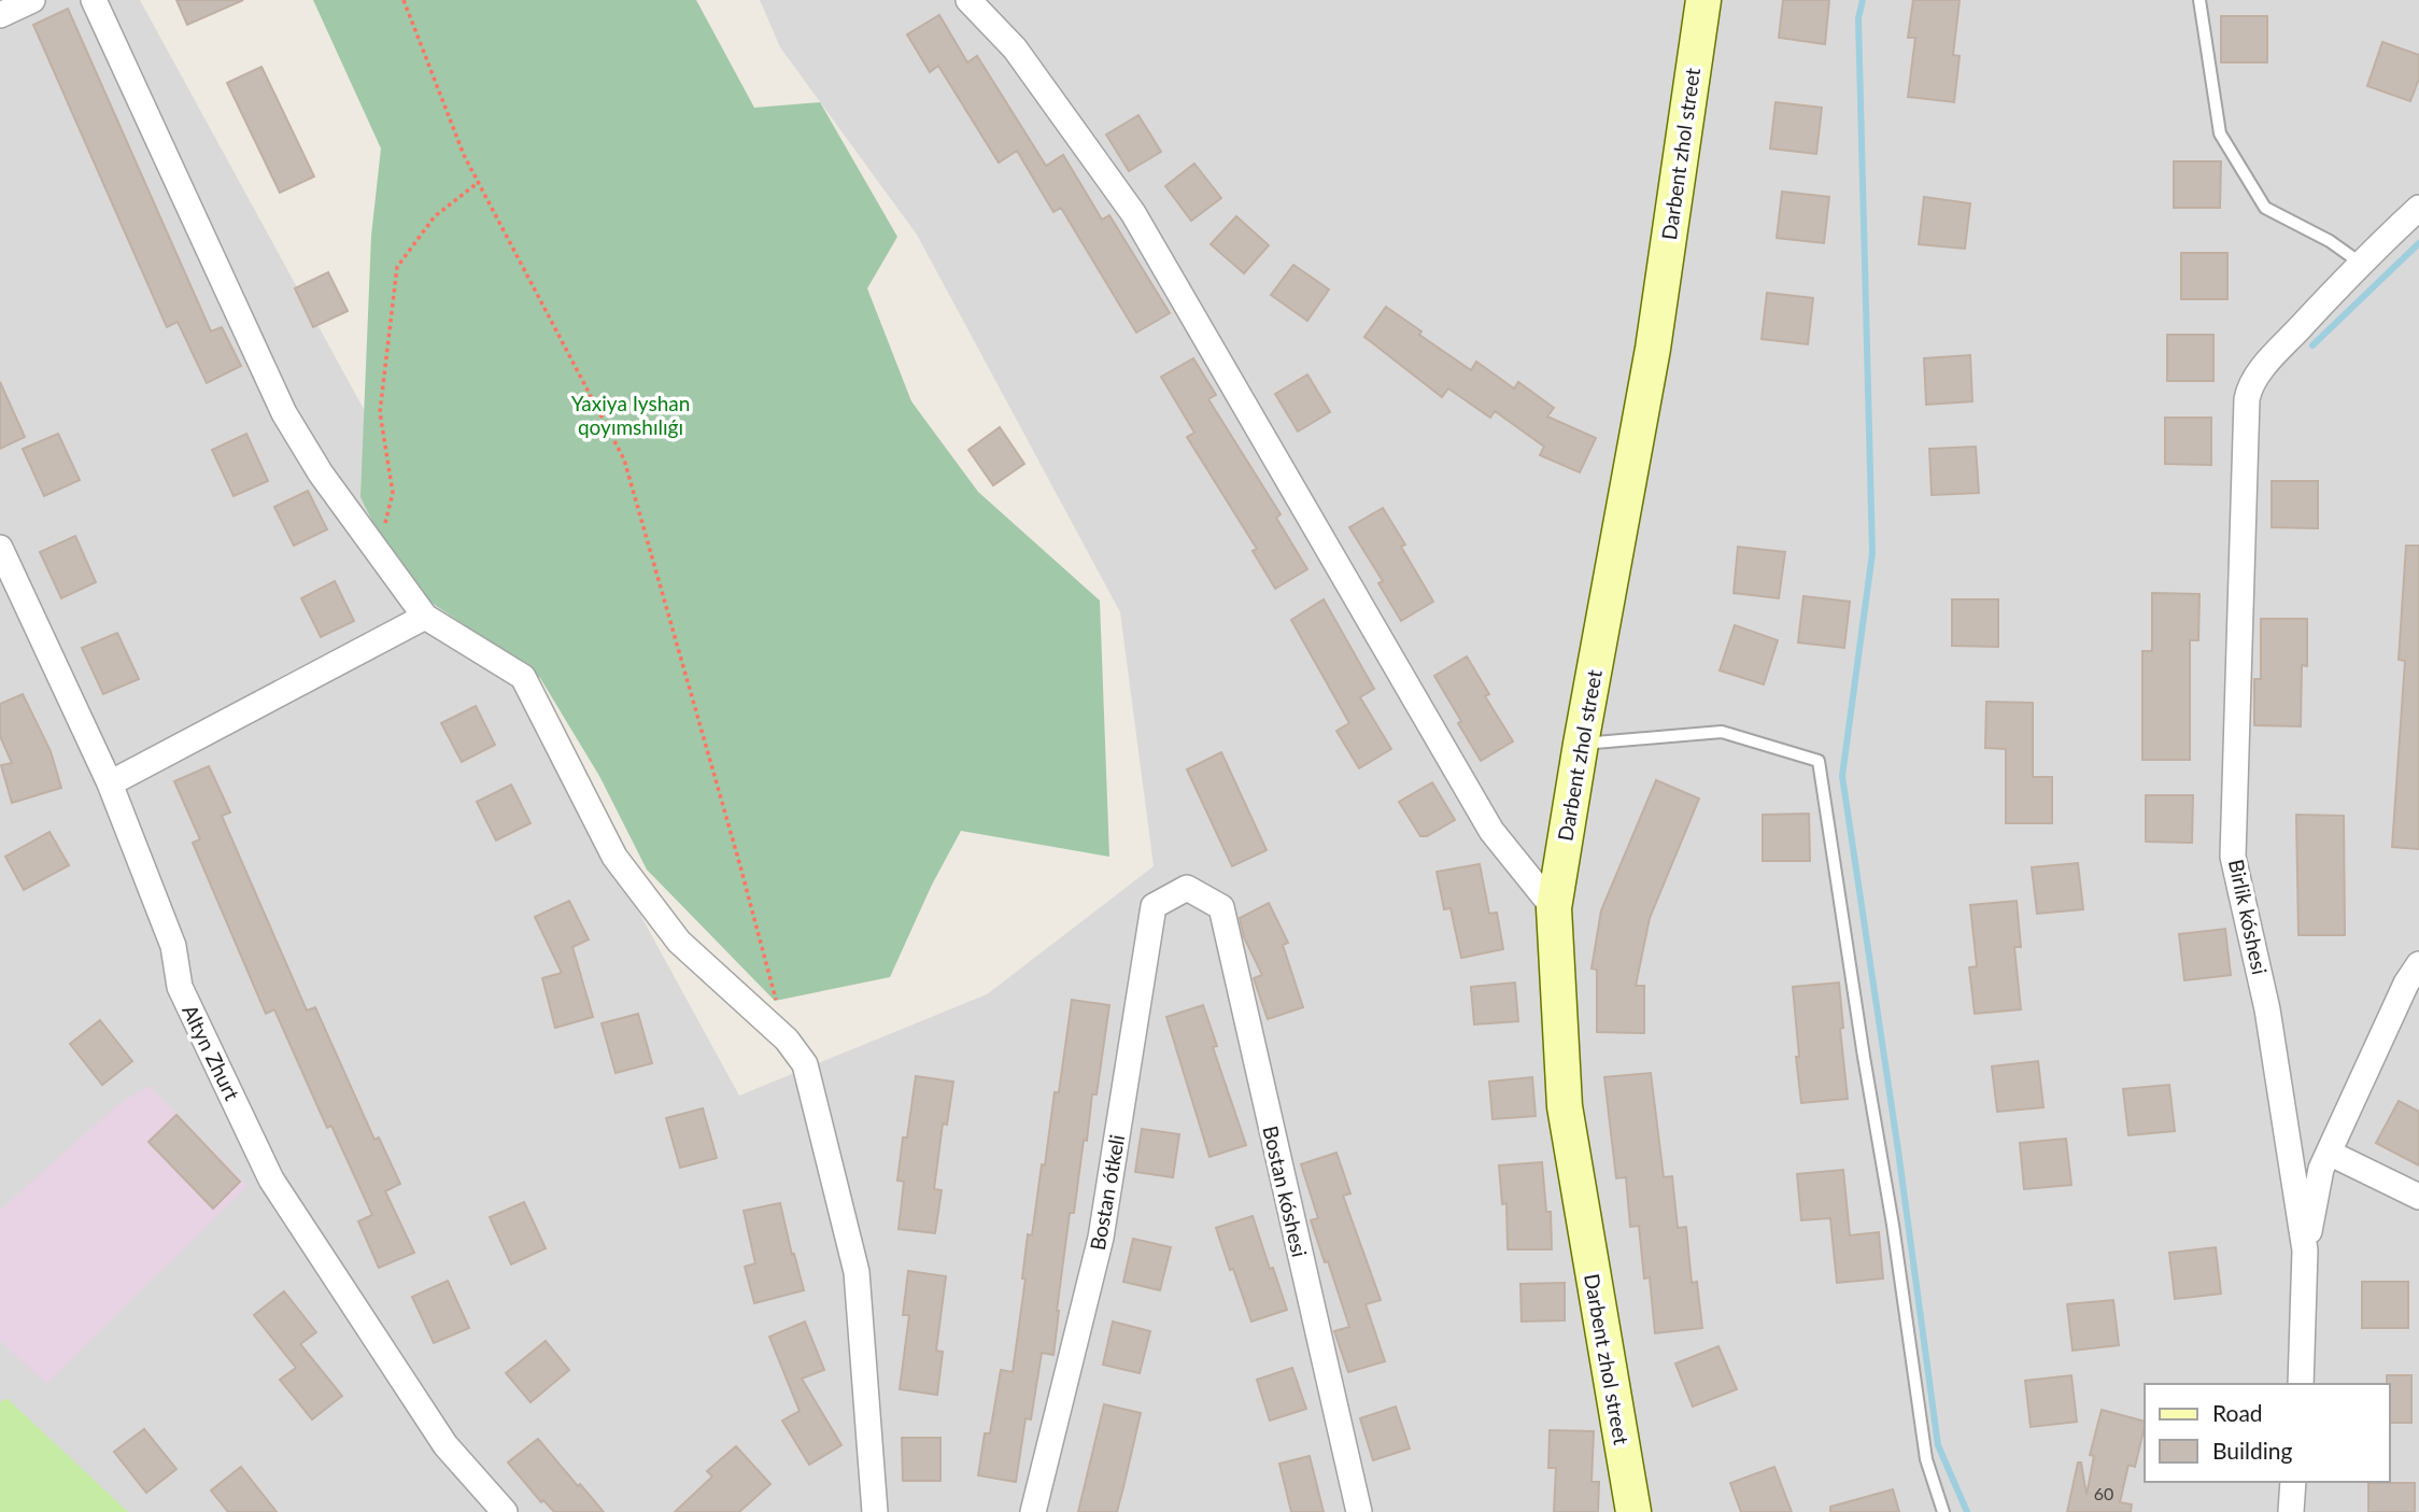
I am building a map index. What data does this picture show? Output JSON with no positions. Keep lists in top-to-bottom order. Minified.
{"streets":{"main road":["Darbent zhol street"],"street":["Birlik kóshesi","Altyn Zhurt","Bostan kóshesi","Bostan ótkeli"]},"crossings":[["Bostan kóshesi","Bostan ótkeli"]],"parks":["Yaxiya Iyshan qoyımshılıǵı"],"house_numbers":["60"],"legend":["Road","Building"]}
